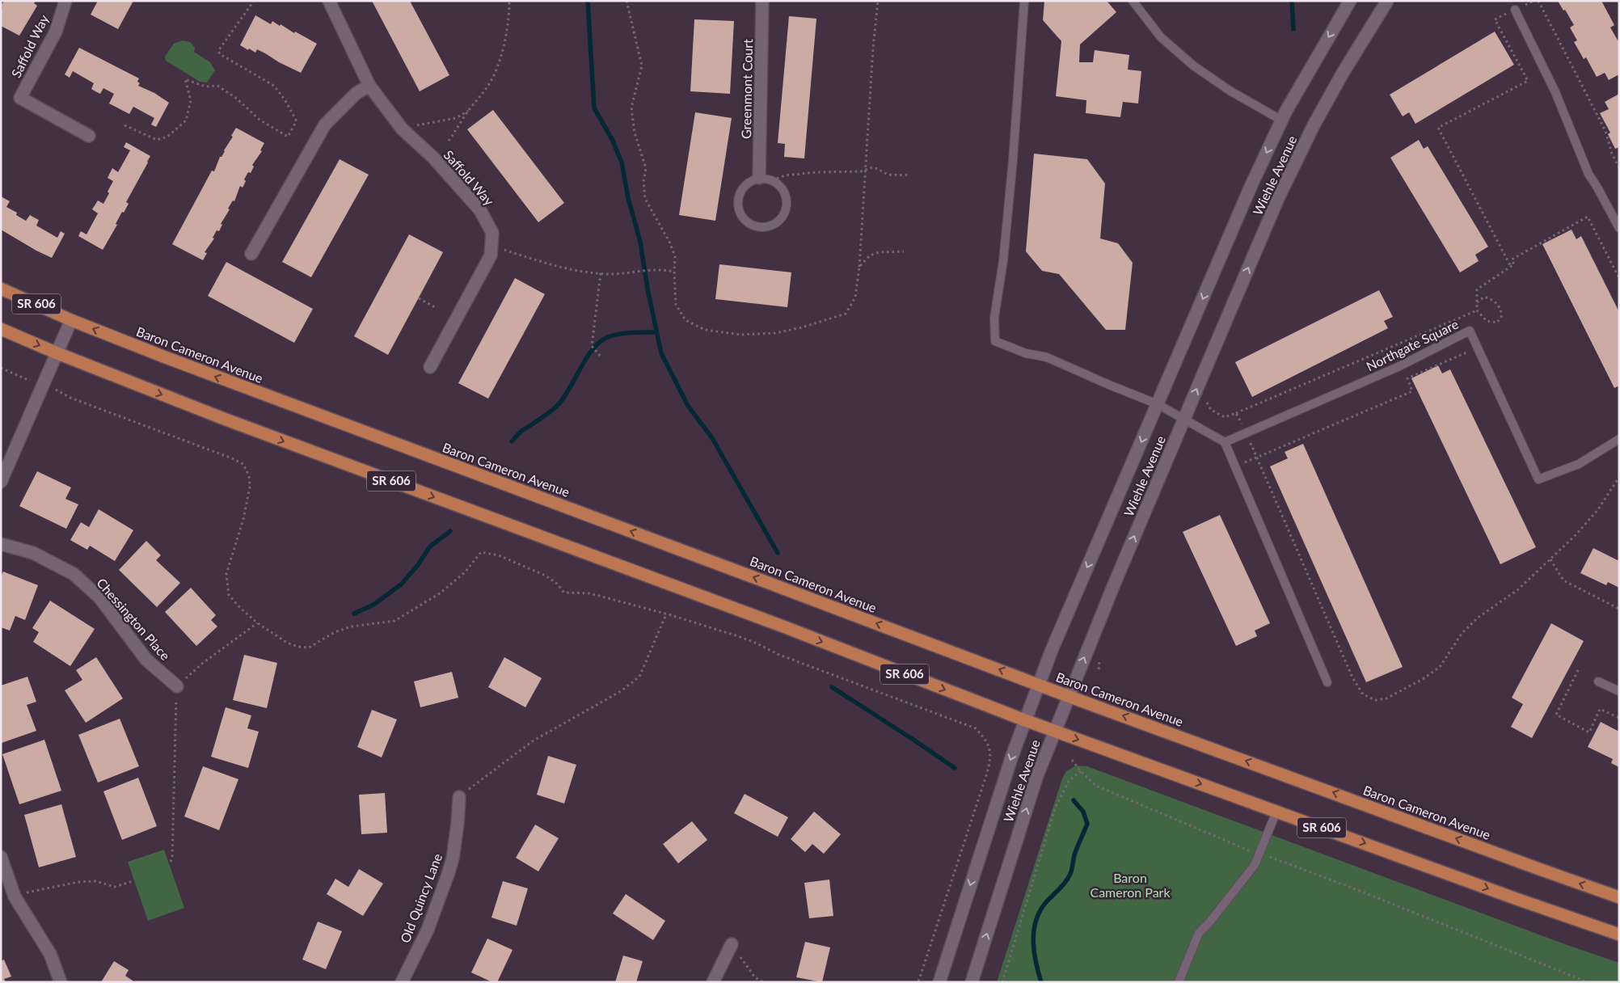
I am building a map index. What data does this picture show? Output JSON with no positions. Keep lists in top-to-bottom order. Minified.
{"streets":{"main road":["Saffold Way","Greenmont Court","Wiehle Avenue","SR 606","Baron Cameron Avenue","Chessington Place","Old Quincy Lane"],"lane":["Northgate Square"]},"crossings":[["Wiehle Avenue","SR 606"],["Wiehle Avenue","Baron Cameron Avenue"]],"parks":["Baron Cameron Park"]}
